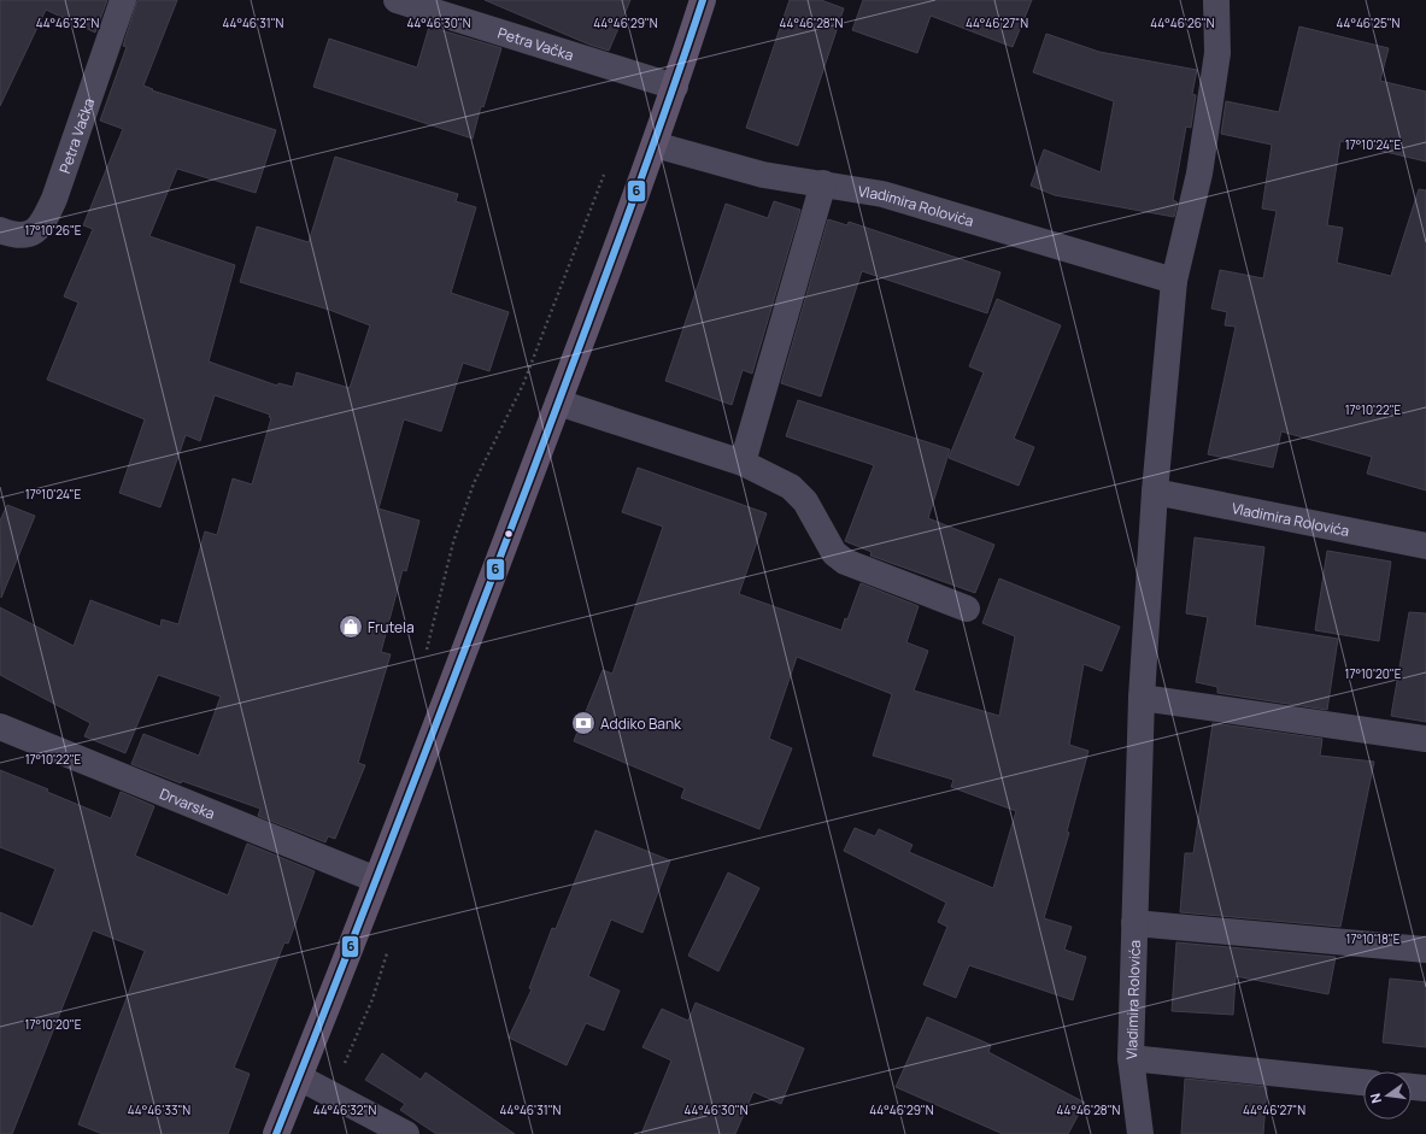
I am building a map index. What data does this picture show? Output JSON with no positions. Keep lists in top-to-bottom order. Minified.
{"streets":{"street":["Petra Vačka","Vladimira Rolovića","Drvarska"]},"places":{"shop":["Frutela"],"bank":["Addiko Bank"]},"lines":["transit line 6"],"north":"left","coordinates":["44°46'32\"N","44°46'31\"N","44°46'30\"N","44°46'29\"N","44°46'28\"N","44°46'27\"N","44°46'26\"N","44°46'25\"N","17°10'24\"E","17°10'26\"E","17°10'22\"E","17°10'20\"E","17°10'18\"E","44°46'33\"N"]}
